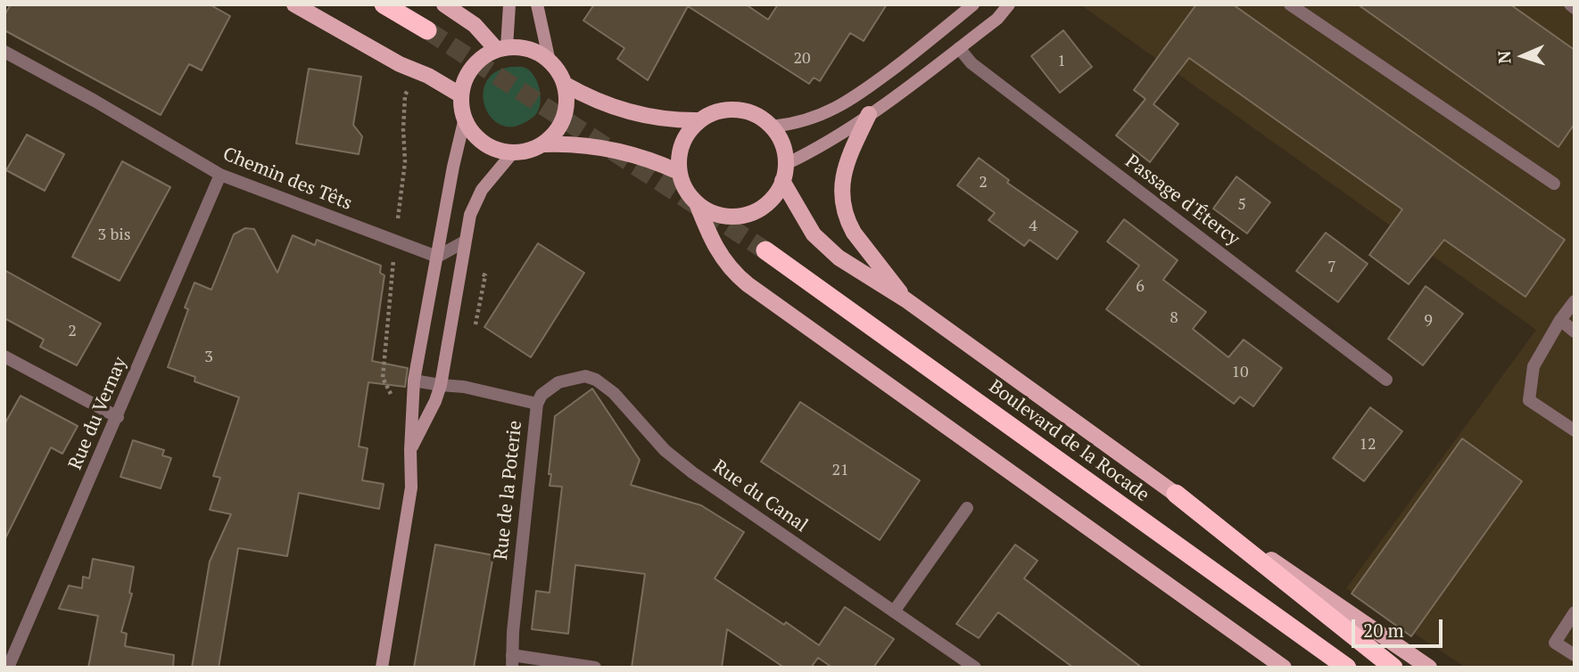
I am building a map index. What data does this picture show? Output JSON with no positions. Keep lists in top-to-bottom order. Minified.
{"streets":{"highway":["Boulevard de la Rocade"],"street":["Chemin des Têts","Passage d'Étercy","Rue du Vernay","Rue de la Poterie","Rue du Canal"]},"crossings":[["Chemin des Têts","Rue du Vernay"],["Rue de la Poterie","Rue du Canal"]],"house_numbers":["20","1","2","5","4","3 bis","7","6","8","9","2","3","10","12","21"],"scale_bar":"20 m","north":"left"}
